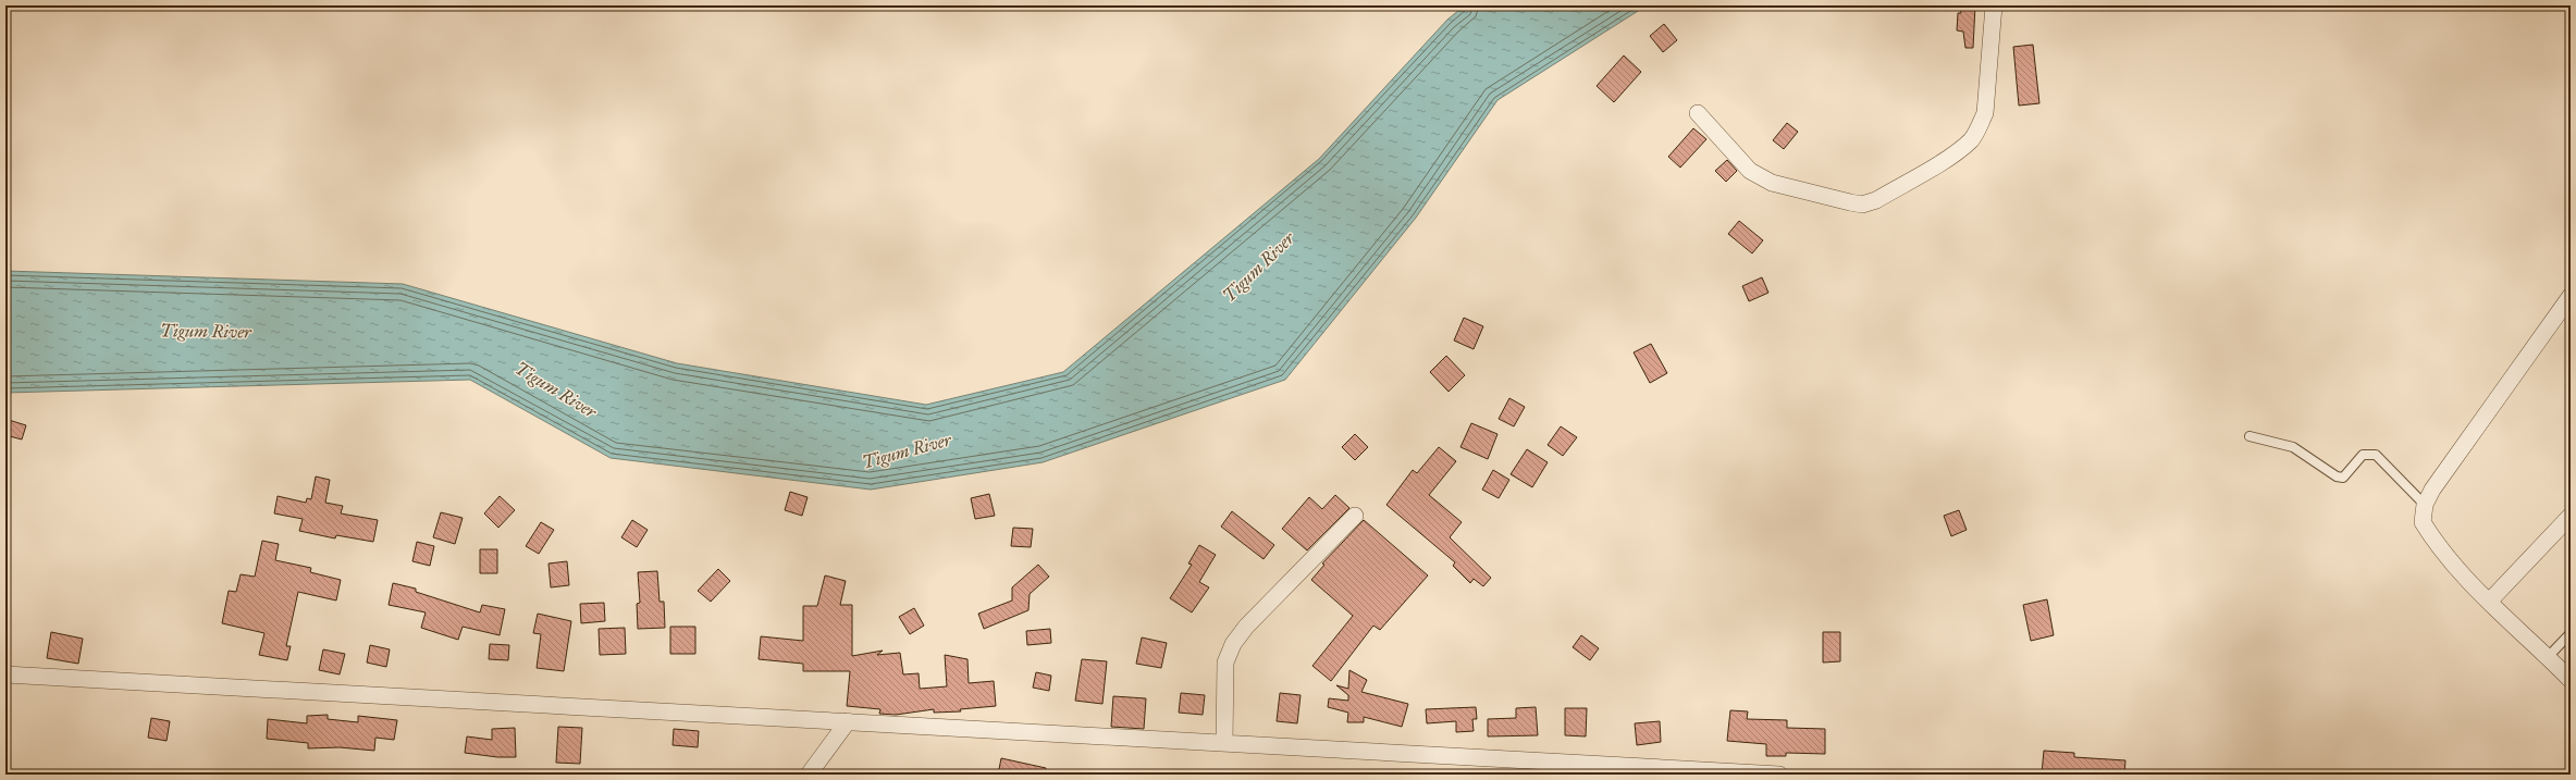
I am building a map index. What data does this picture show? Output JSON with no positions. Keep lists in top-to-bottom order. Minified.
{"water":["Tigum River"]}
